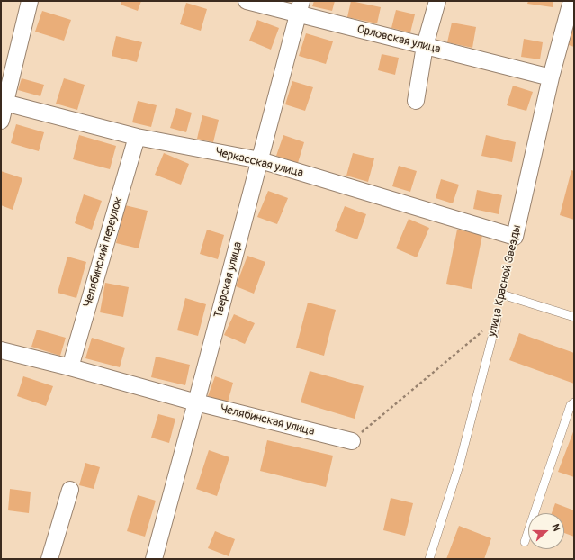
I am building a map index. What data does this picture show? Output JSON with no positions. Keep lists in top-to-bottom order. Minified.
{"streets":{"street":["Орловская улица","Черкасская улица","Челябинский переулок","Тверская улица","улица Красной Звезды","Челябинская улица"]},"crossings":[["Орловская улица","Тверская улица"],["Орловская улица","улица Красной Звезды"],["Черкасская улица","Челябинский переулок"],["Черкасская улица","Тверская улица"],["Черкасская улица","улица Красной Звезды"],["Челябинский переулок","Челябинская улица"],["Тверская улица","Челябинская улица"]],"north":"right"}
